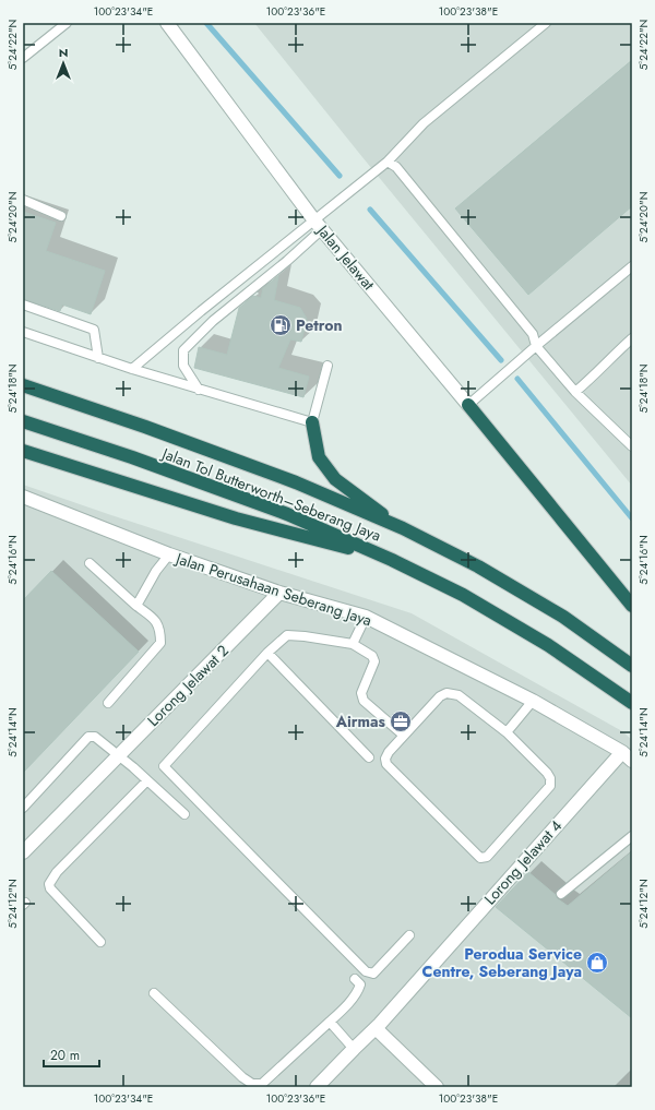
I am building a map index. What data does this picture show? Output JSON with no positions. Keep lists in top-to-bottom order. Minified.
{"streets":{"highway":["Jalan Tol Butterworth–Seberang Jaya"],"street":["Jalan Jelawat","Jalan Perusahaan Seberang Jaya","Lorong Jelawat 2","Lorong Jelawat 4"]},"crossings":[["Jalan Perusahaan Seberang Jaya","Lorong Jelawat 2"],["Jalan Perusahaan Seberang Jaya","Lorong Jelawat 4"]],"places":{"fuel station":["Petron"],"office":["Airmas"],"shop":["Perodua Service Centre, Seberang Jaya"]},"scale_bar":"20 m","north":"top","coordinates":["100°23'34\"E","100°23'36\"E","100°23'38\"E","5°24'22\"N","5°24'20\"N","5°24'18\"N","5°24'16\"N","5°24'14\"N","5°24'12\"N"]}
